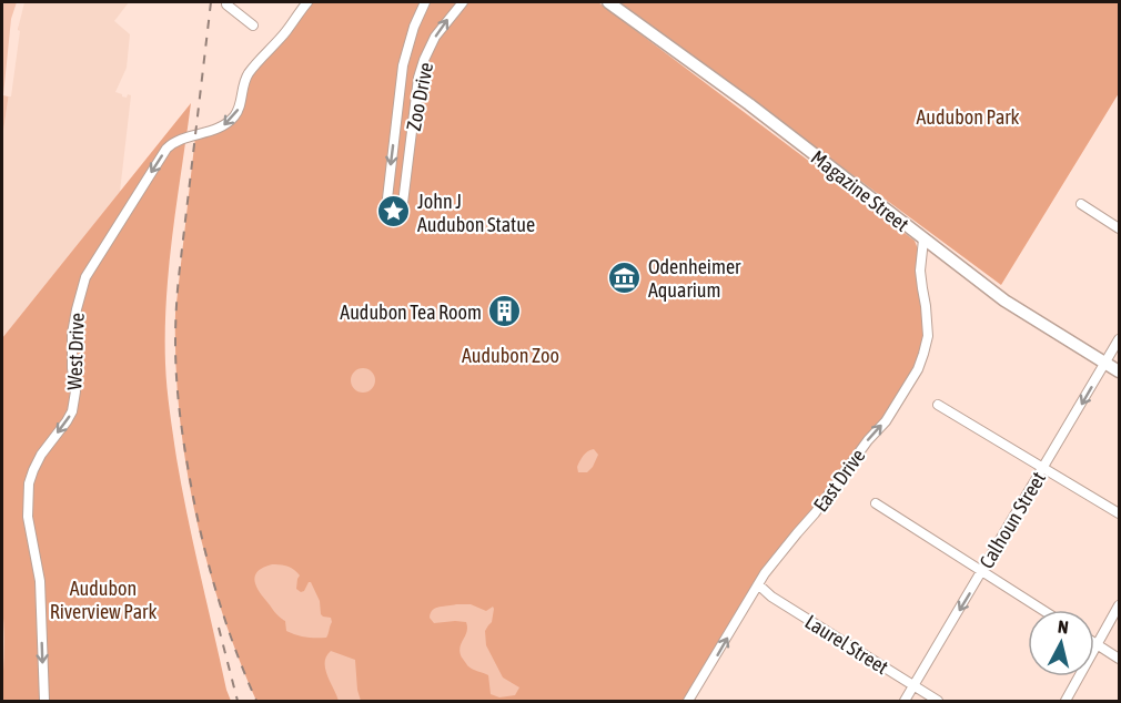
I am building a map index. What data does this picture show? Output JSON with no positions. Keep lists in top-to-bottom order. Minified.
{"streets":{"street":["Zoo Drive","Magazine Street","West Drive","East Drive","Calhoun Street","Laurel Street"]},"crossings":[["Magazine Street","East Drive"],["Magazine Street","Calhoun Street"],["East Drive","Laurel Street"],["Calhoun Street","Laurel Street"]],"one_way":["West Drive","East Drive","Calhoun Street"],"parks":["Audubon Park","Audubon Zoo","Audubon Riverview Park"],"places":{"place":["John J Audubon Statue"],"museum":["Odenheimer Aquarium"],"building":["Audubon Tea Room"]},"north":"top"}
